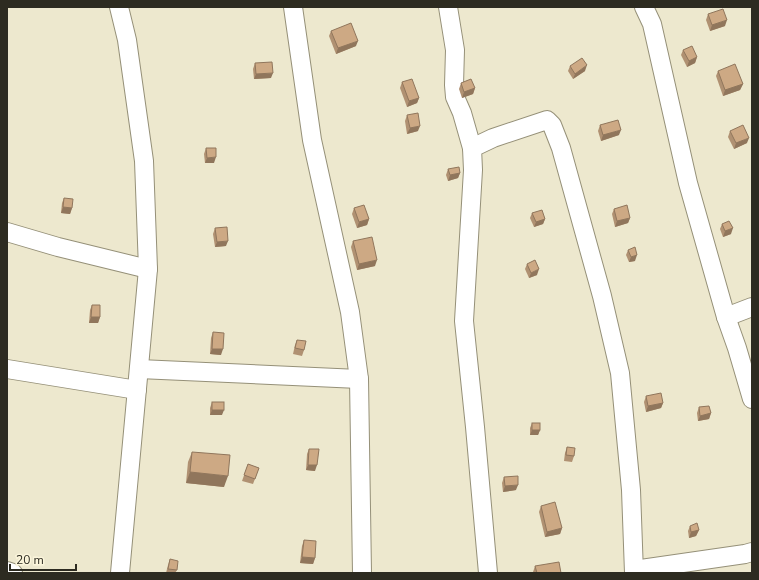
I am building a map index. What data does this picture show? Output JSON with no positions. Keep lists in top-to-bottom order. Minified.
{"scale_bar":"20 m"}
